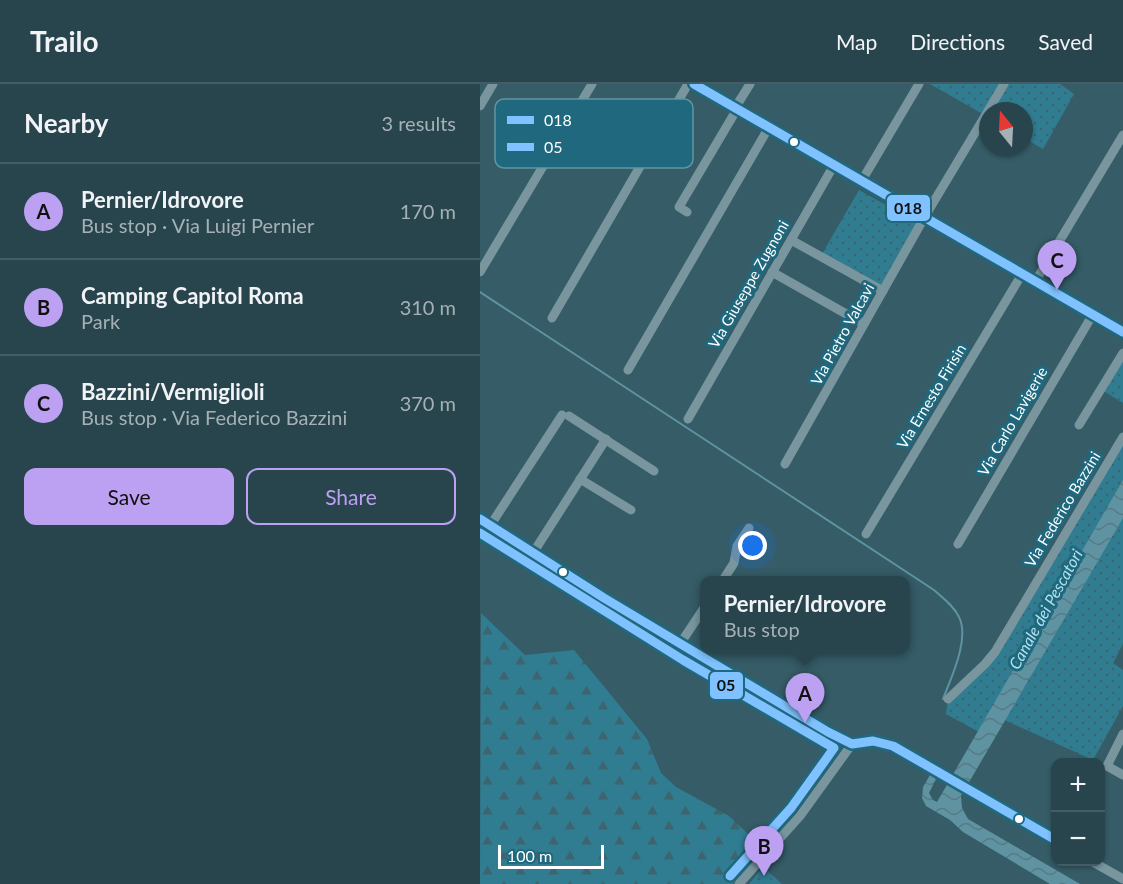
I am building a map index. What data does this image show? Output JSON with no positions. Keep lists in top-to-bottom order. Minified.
{"streets":{"street":["Via Giuseppe Zugnoni","Via Pietro Valcavi","Via Ernesto Firisin","Via Carlo Lavigerie","Via Federico Bazzini"]},"water":["Canale dei Pescatori"],"lines":["transit line 018","transit line 05"],"legend":["018","05"],"scale_bar":"100 m","north":"top","page":{"header":"Trailo","nav":["Map","Directions","Saved"],"heading":["Nearby","3 results"],"list":[{"mark":"A","name":"Pernier/Idrovore","note":"Bus stop · Via Luigi Pernier","value":"170 m"},{"mark":"B","name":"Camping Capitol Roma","note":"Park","value":"310 m"},{"mark":"C","name":"Bazzini/Vermiglioli","note":"Bus stop · Via Federico Bazzini","value":"370 m"}],"pins":["C","A","B"],"buttons":["Save","Share"],"popup":["Pernier/Idrovore","Bus stop"],"map_buttons":["+","−"],"scale":"100 m"}}
